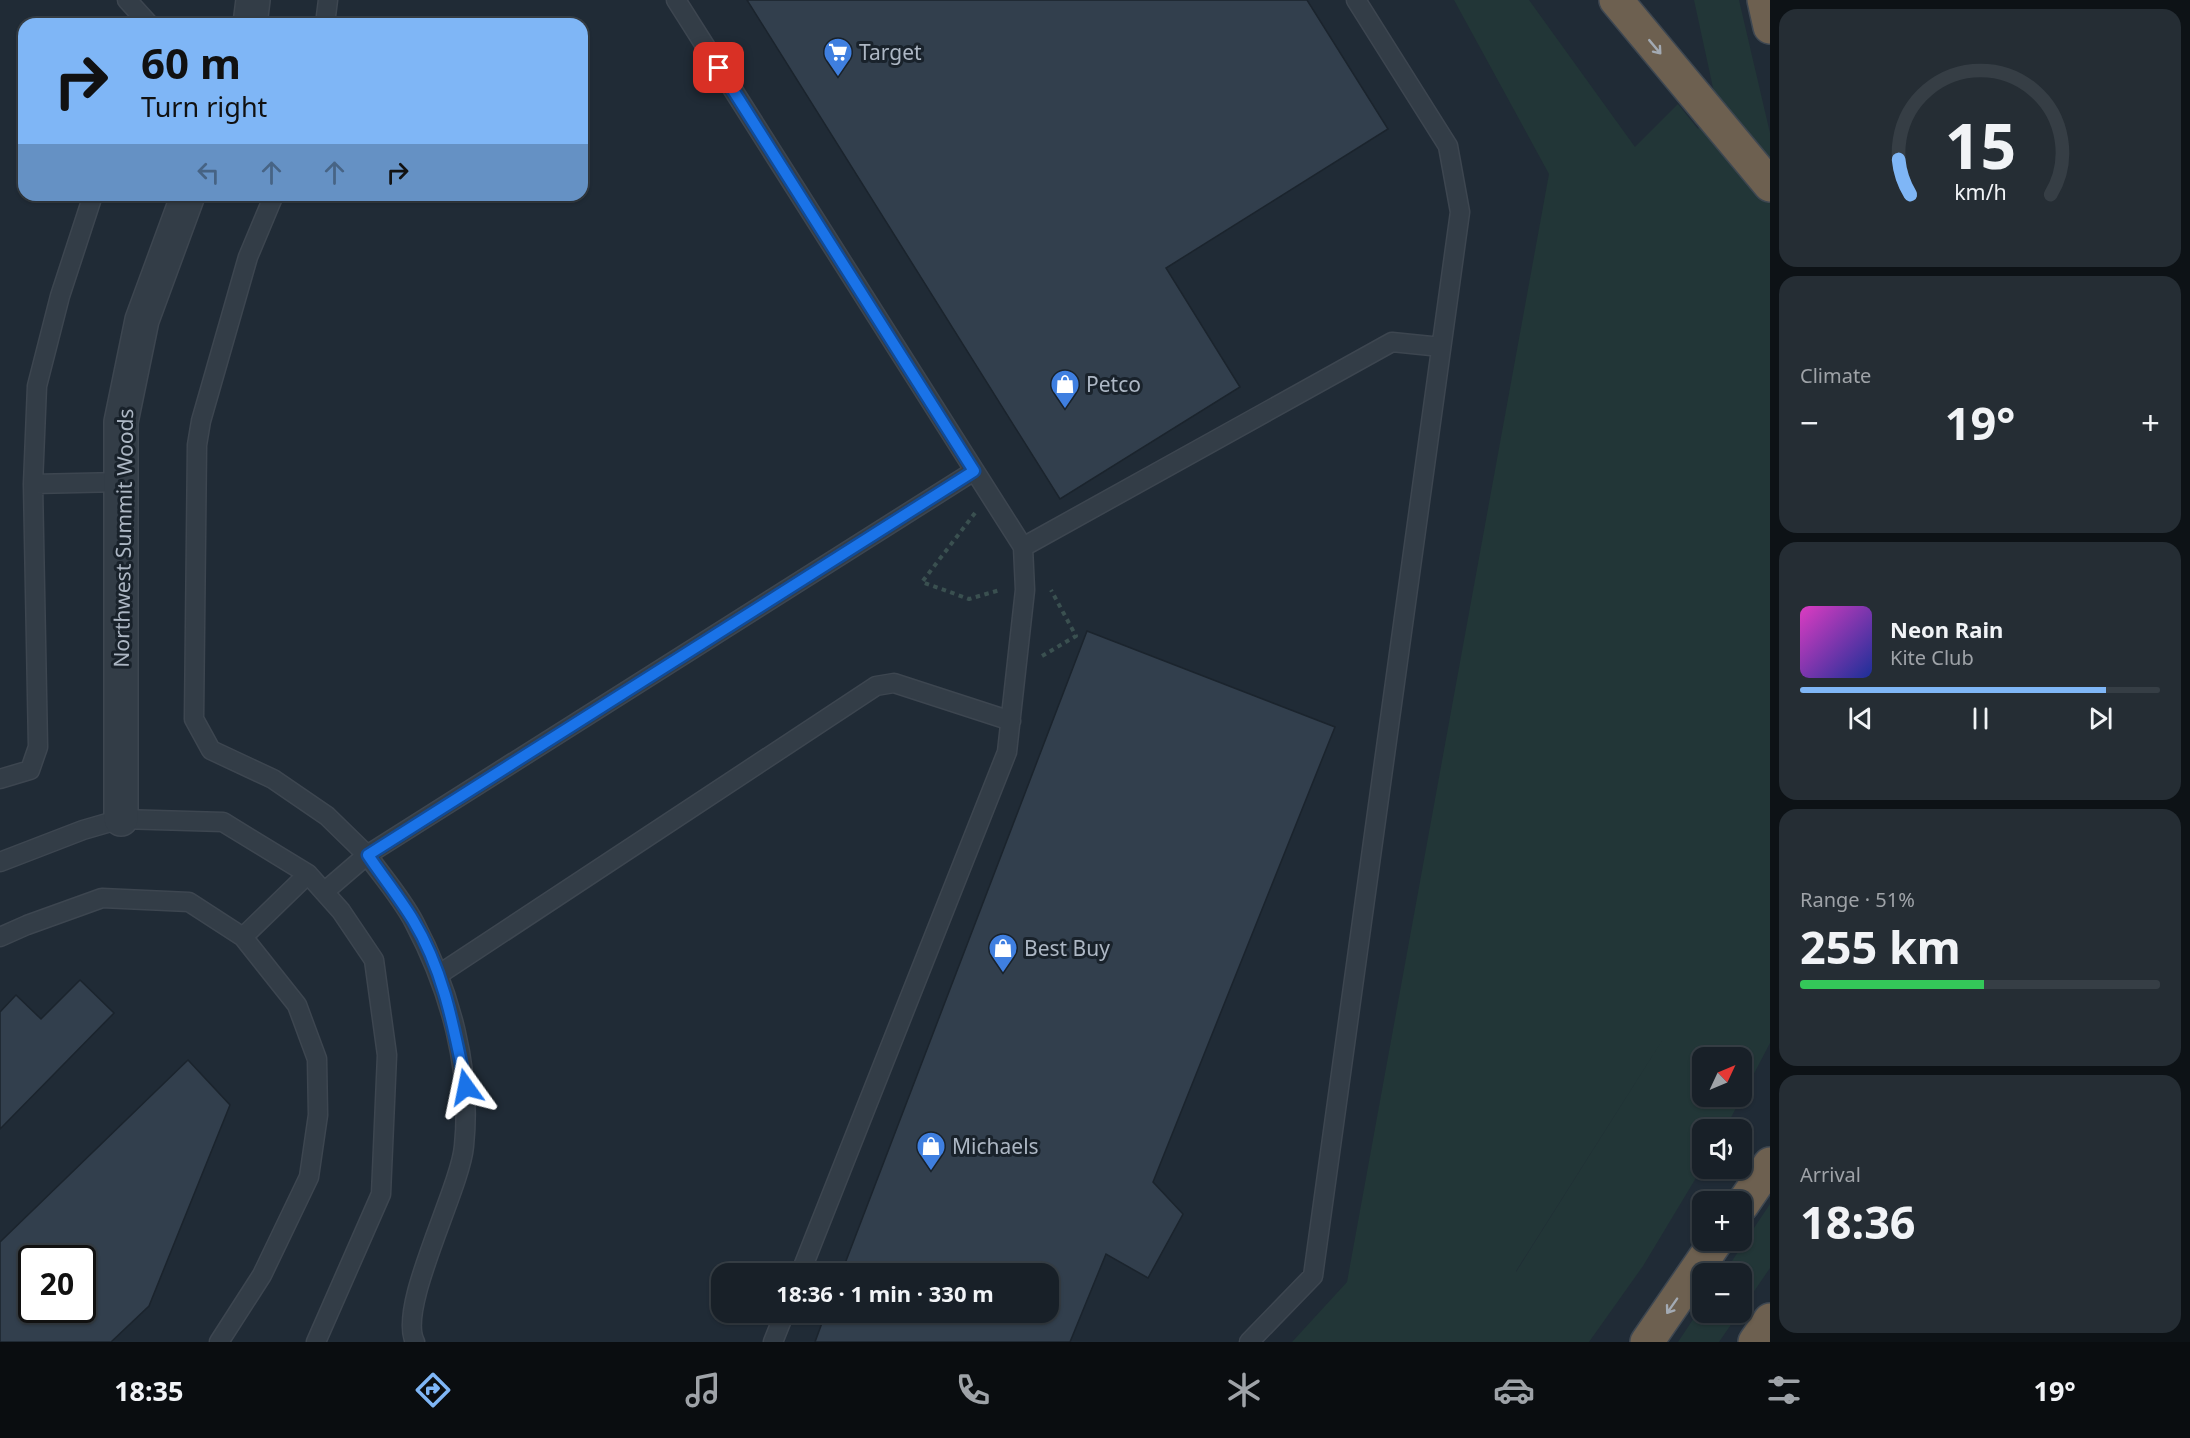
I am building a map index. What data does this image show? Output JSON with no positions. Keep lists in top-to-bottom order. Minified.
{"streets":{"street":["Northwest Summit Woods"]},"places":{"supermarket":["Target"],"shop":["Petco","Best Buy","Michaels"]},"north":"top right","page":{"turn":["60 m","Turn right"],"tile":["Climate",["Range · 51%","255 km"],["Arrival","18:36"]],"heat":["−","19°","+"],"song":["Neon Rain","Kite Club"],"map_buttons":["+","−"],"limit":"20","trip":"18:36 · 1 min · 330 m","tabs":["18:35","19°"],"gauge":["15","km/h"]}}
